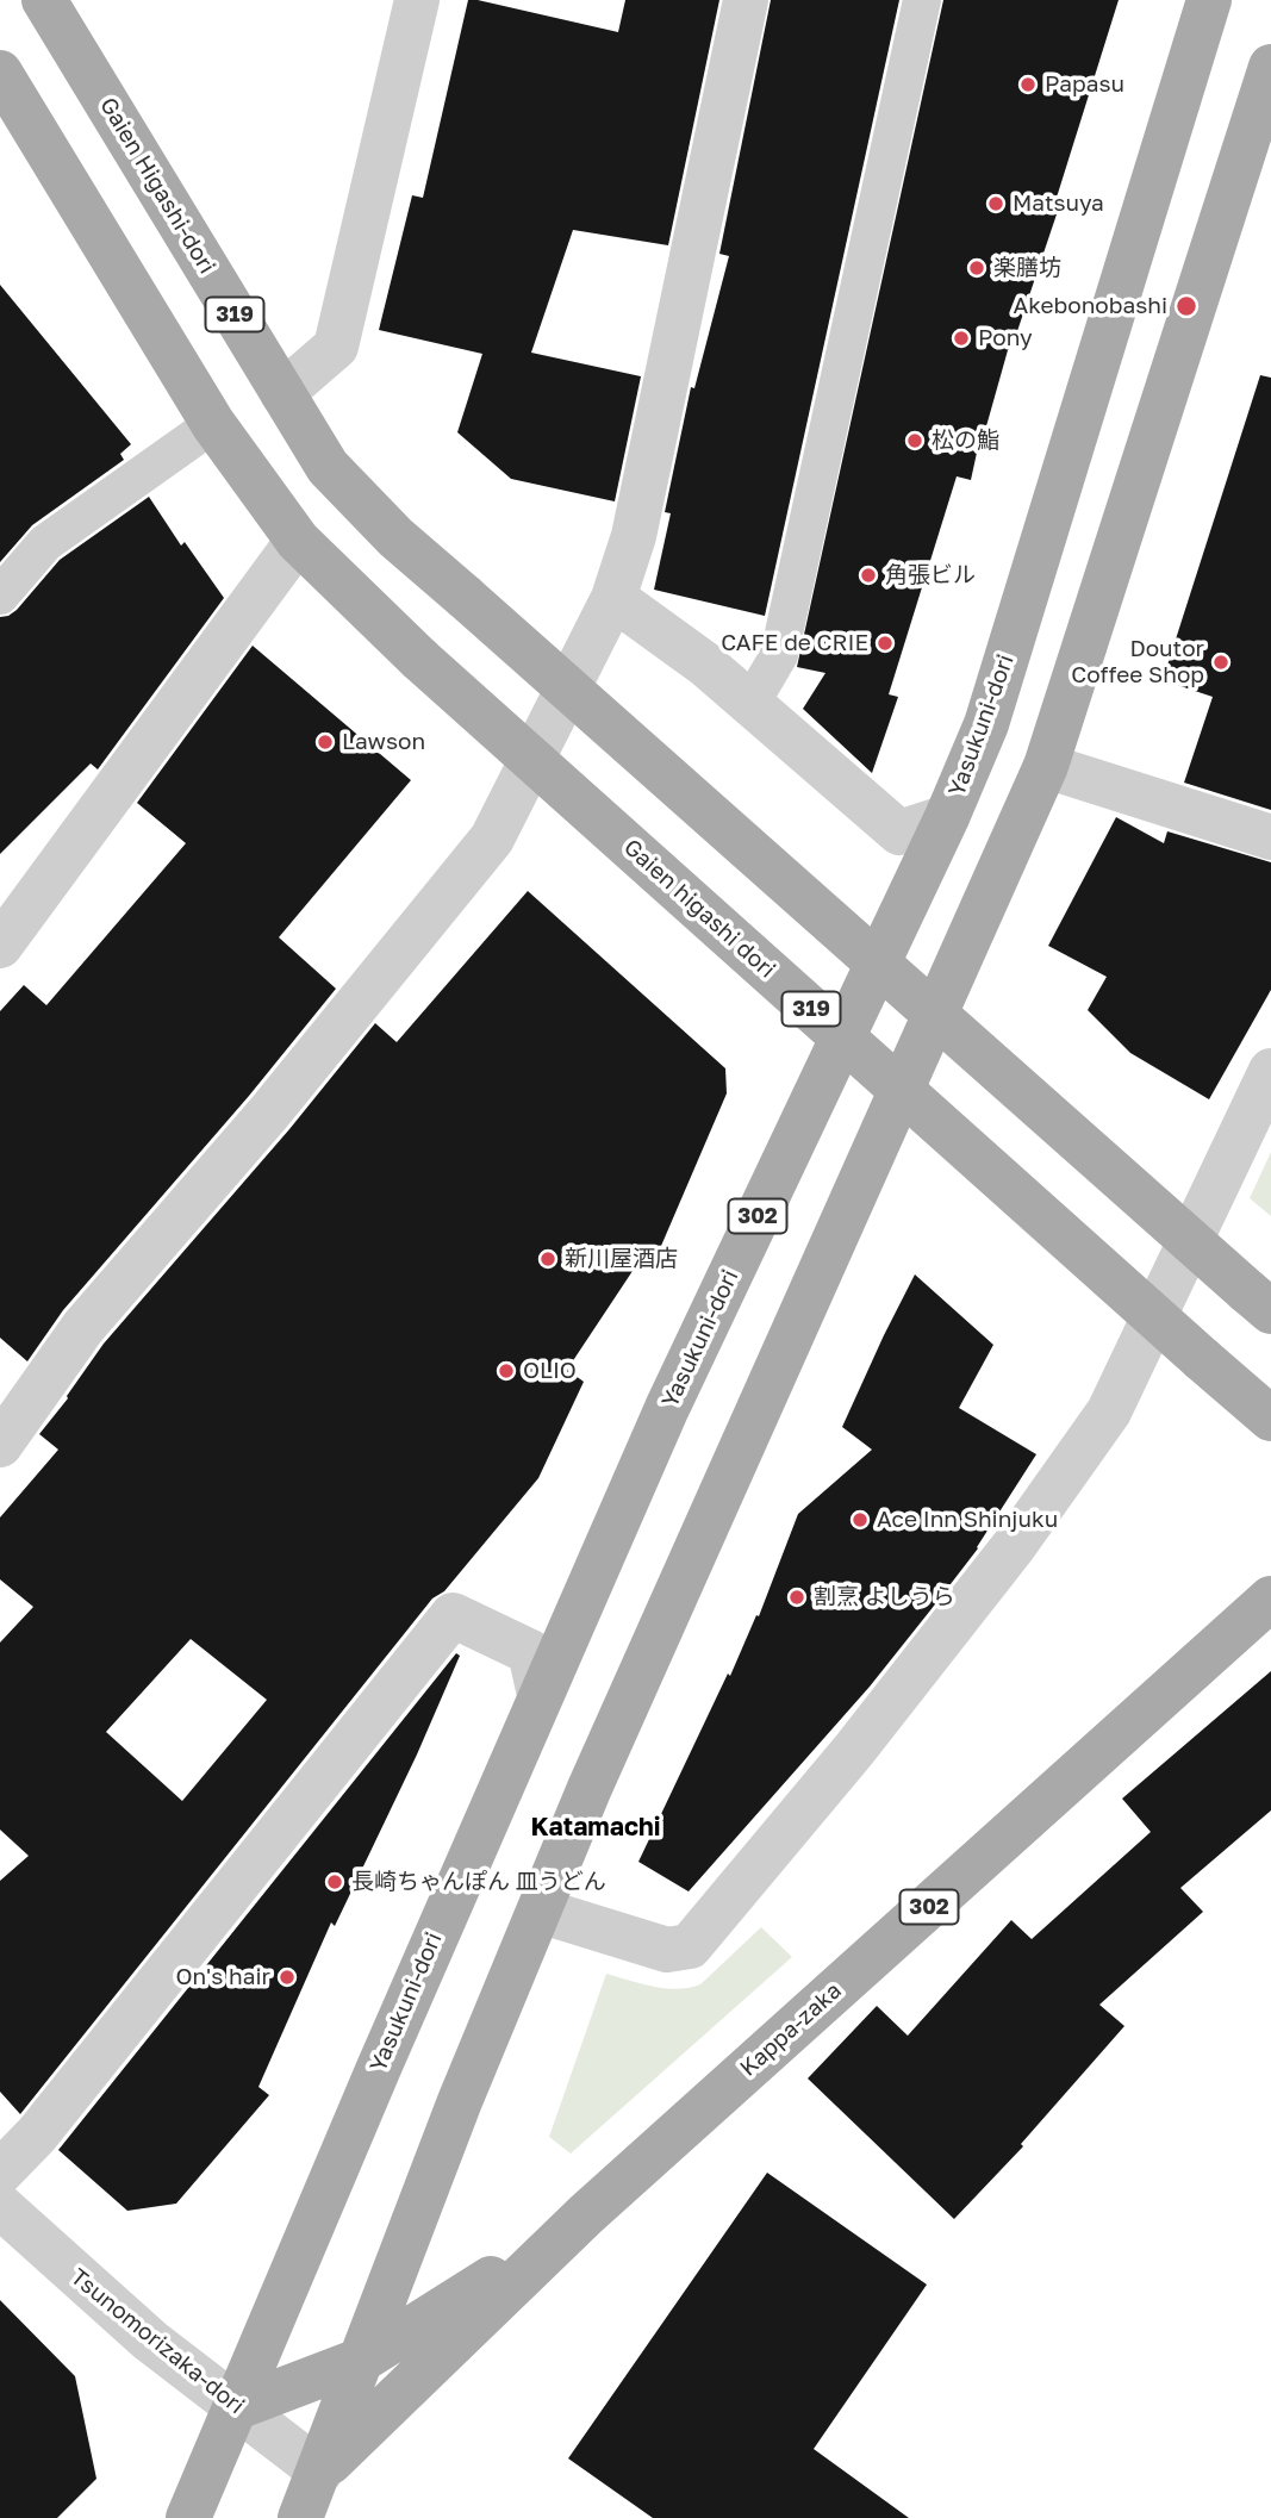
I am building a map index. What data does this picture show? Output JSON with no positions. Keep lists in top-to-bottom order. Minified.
{"streets":{"main road":["Gaien Higashi-dori","319","Yasukuni-dori","Gaien higashi dori","302","Kappa-zaka"],"street":["Tsunomorizaka-dori"]},"crossings":[["319","Gaien higashi dori"],["Yasukuni-dori","Tsunomorizaka-dori"],["302","Kappa-zaka"],["302","Tsunomorizaka-dori"],["Kappa-zaka","Tsunomorizaka-dori"]],"districts":["Katamachi"],"places":["Papasu","Matsuya","楽膳坊","Akebonobashi","Pony","松の鮨","角張ビル","CAFE de CRIE","Doutor Coffee Shop","Lawson","新川屋酒店","OLIO","Ace Inn Shinjuku","割烹 よしうら","長崎ちゃんぽん 皿うどん","On's hair"]}
